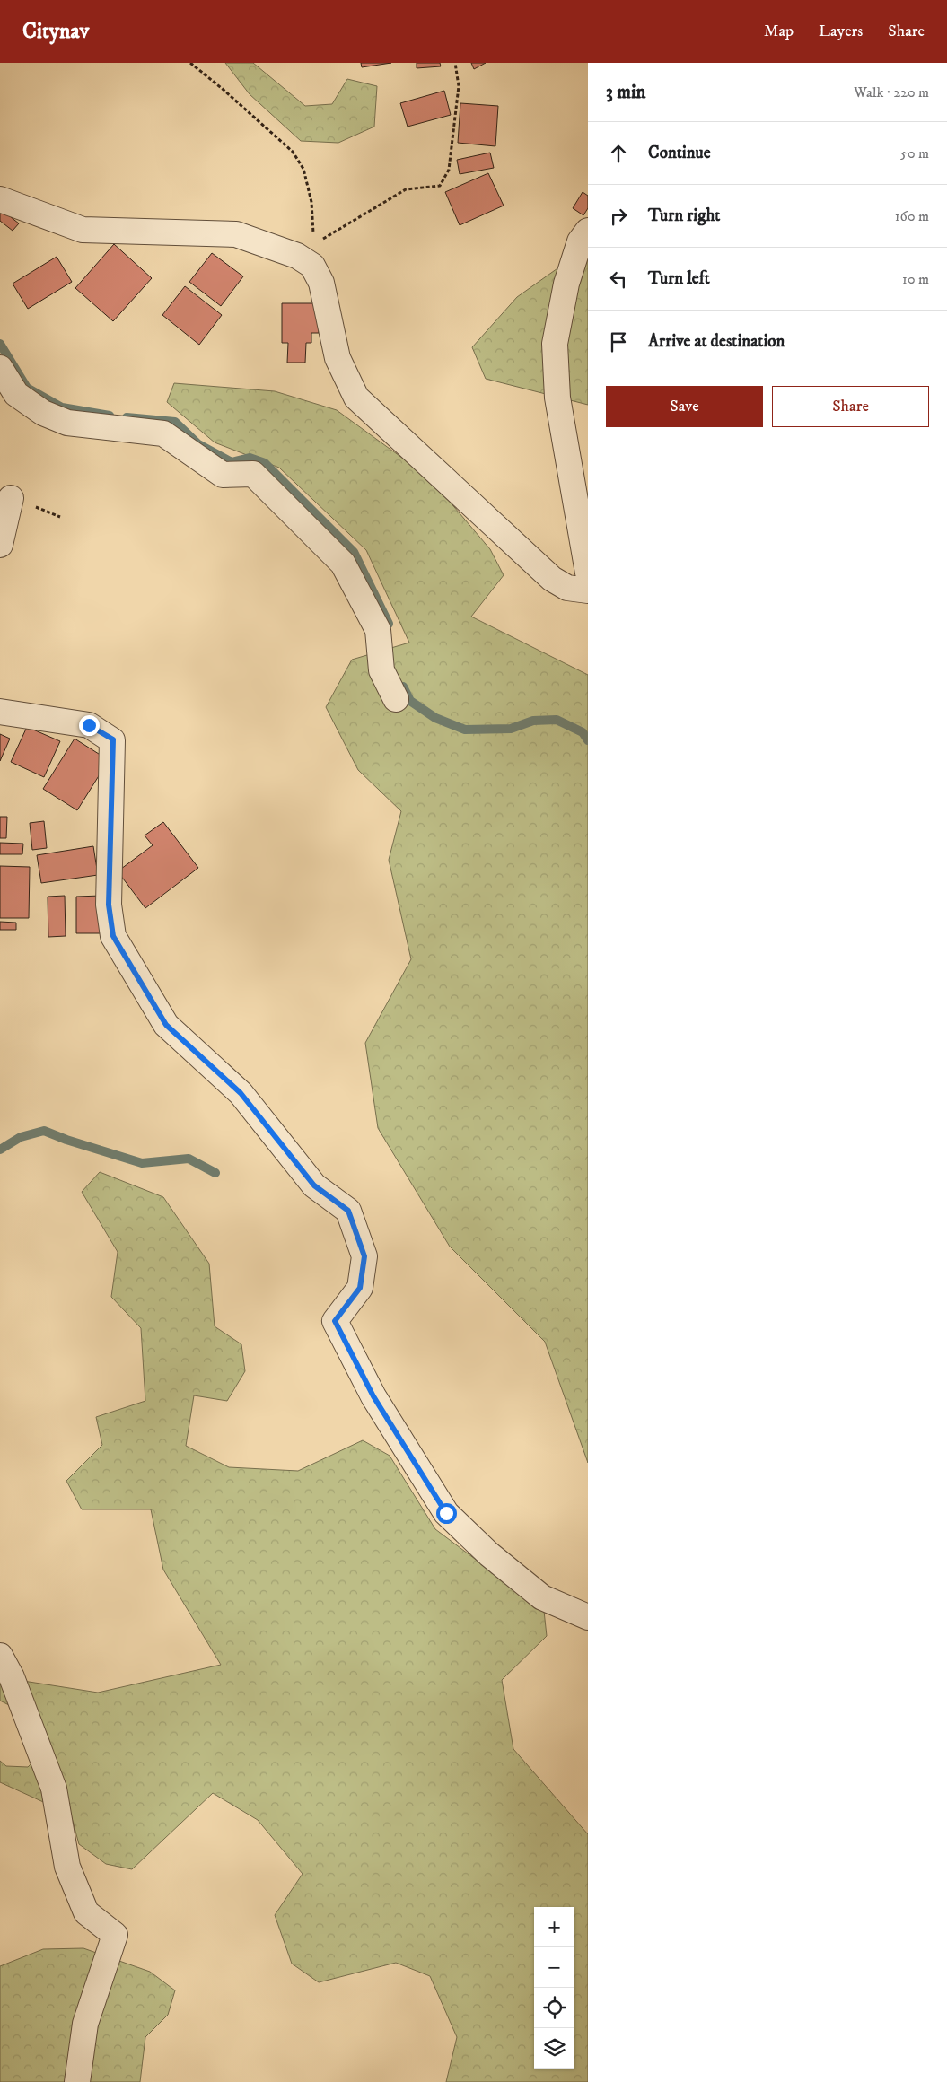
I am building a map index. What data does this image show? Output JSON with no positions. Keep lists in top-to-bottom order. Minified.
{"page":{"header":"Citynav","nav":["Map","Layers","Share"],"heading":["3 min","Walk · 220 m"],"list":[["Continue","50 m"],["Turn right","160 m"],["Turn left","10 m"],"Arrive at destination"],"buttons":["Save","Share"],"map_buttons":["+","−"]}}
